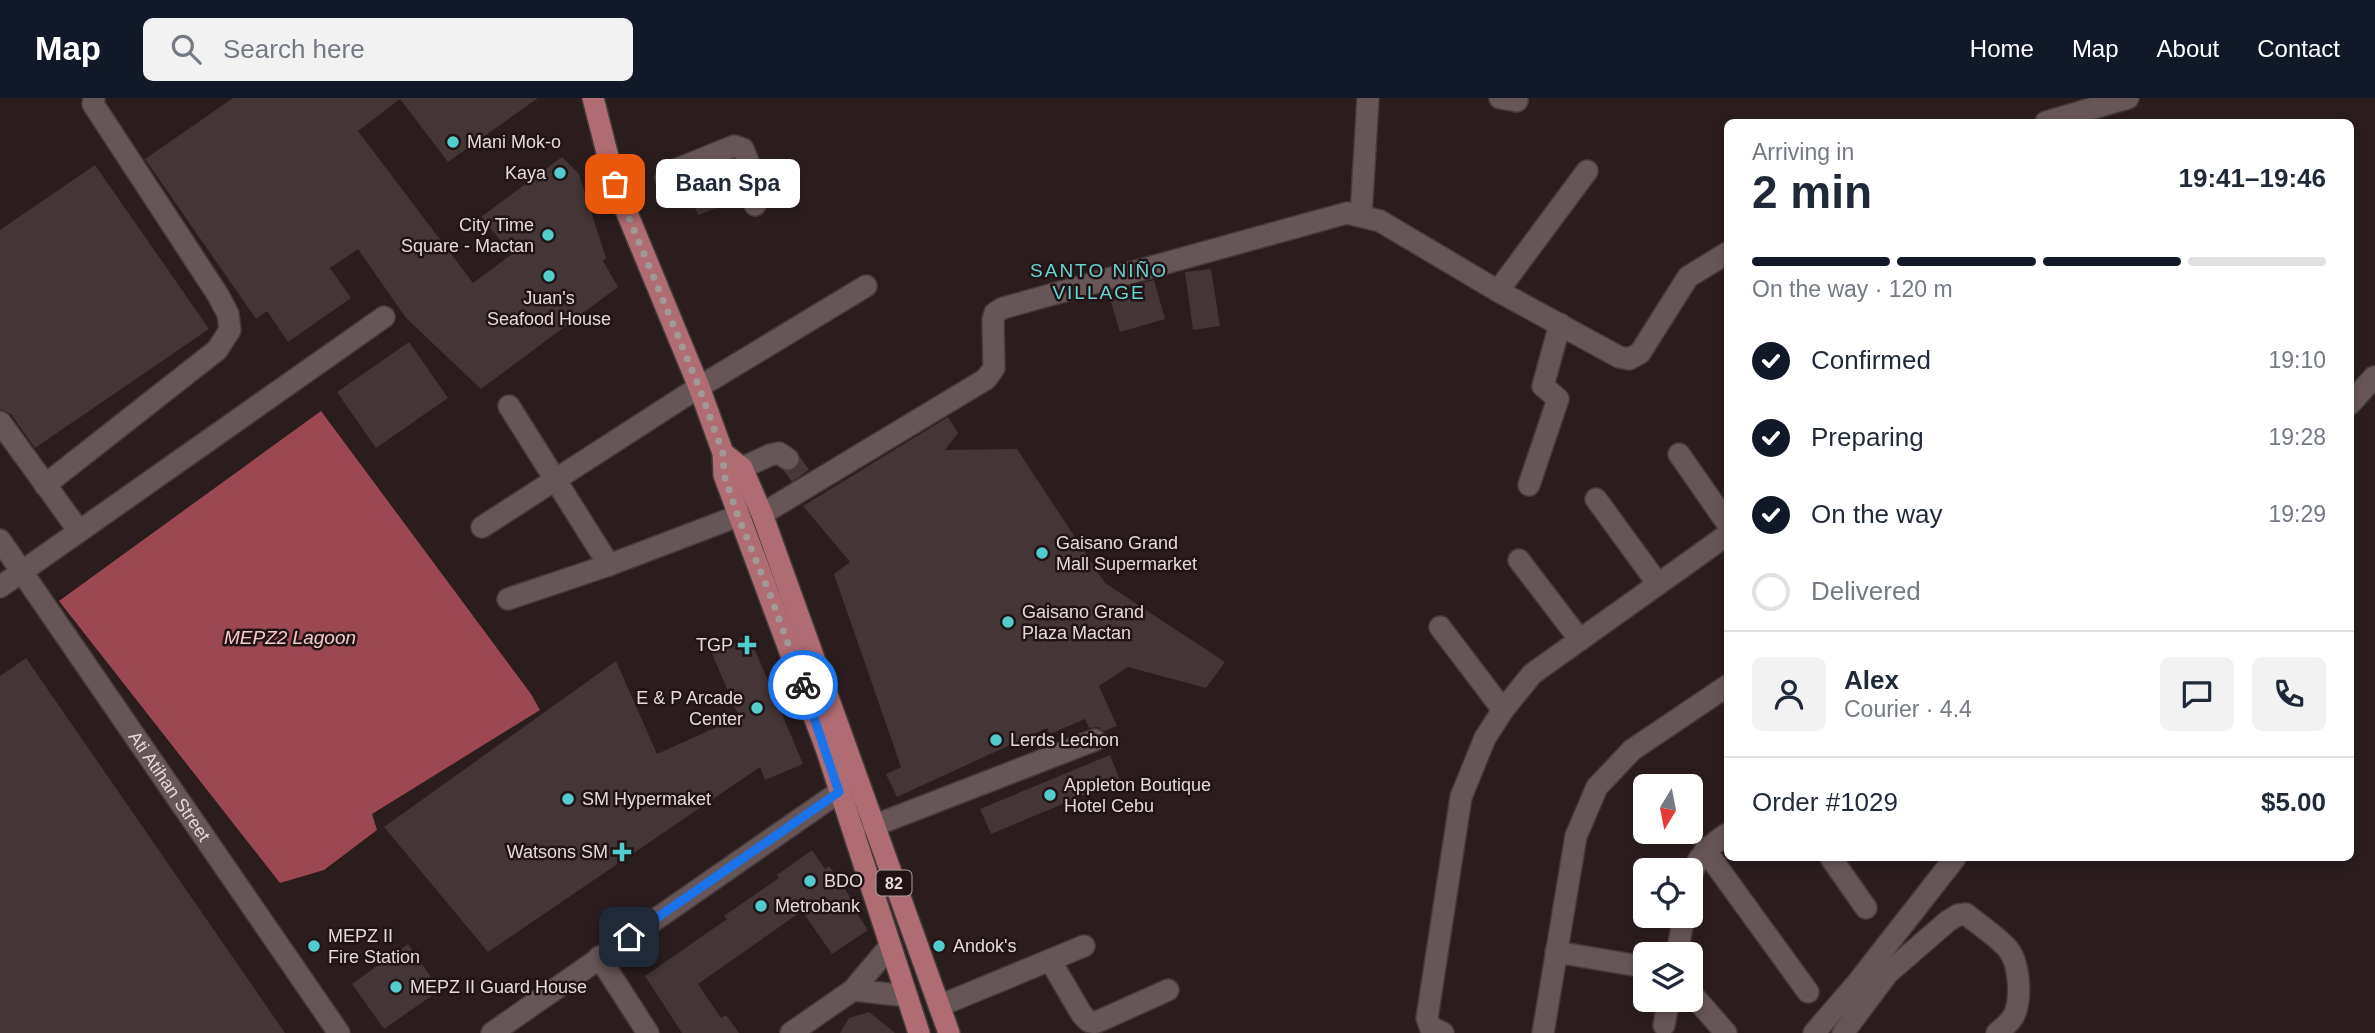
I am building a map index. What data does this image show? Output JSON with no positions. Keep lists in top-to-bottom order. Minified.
{"streets":{"main road":["82"],"street":["Ati Atihan Street"]},"districts":["SANTO NIÑO VILLAGE"],"water":["MEPZ2 Lagoon"],"places":{"other":["Mani Mok-o","Kaya","Baan Spa","City Time Square - Mactan","Juan's Seafood House","Gaisano Grand Mall Supermarket","Gaisano Grand Plaza Mactan","E & P Arcade Center","Lerds Lechon","Appleton Boutique Hotel Cebu","SM Hypermaket","BDO","Metrobank","MEPZ II Fire Station","Andok's","MEPZ II Guard House"],"health":["TGP","Watsons SM"]},"north":"bottom","page":{"header":"Map","search":"Search here","nav":["Home","Map","About","Contact"],"heading":["2 min","Arriving in","19:41–19:46"],"panel":["Alex","Courier · 4.4","Order #1029","$5.00"],"bubble":"Baan Spa","bar":"On the way · 120 m","list":[["Confirmed","19:10"],["Preparing","19:28"],["On the way","19:29"],"Delivered"]}}
